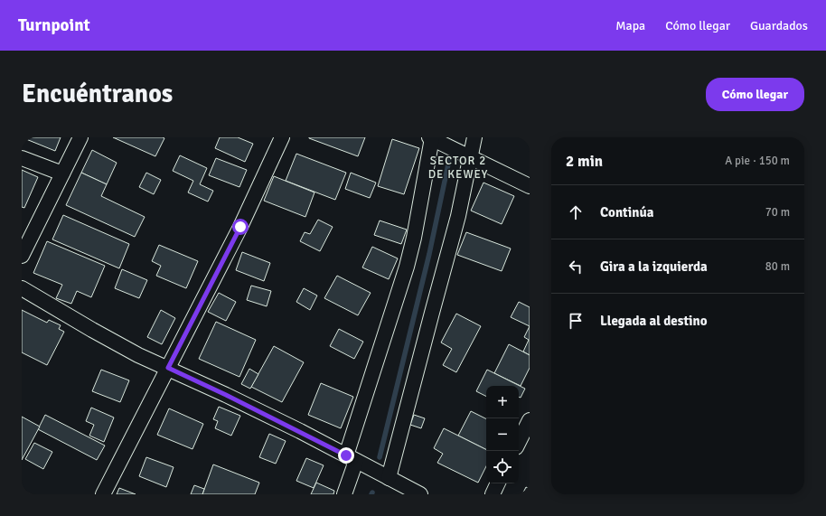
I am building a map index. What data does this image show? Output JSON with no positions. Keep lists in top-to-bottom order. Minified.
{"districts":["SECTOR 2 DE KEWEY"],"page":{"header":"Turnpoint","nav":["Mapa","Cómo llegar","Guardados"],"buttons":"Cómo llegar","title":"Encuéntranos","heading":["2 min","A pie · 150 m"],"list":[["Continúa","70 m"],["Gira a la izquierda","80 m"],"Llegada al destino"],"map_buttons":["+","−"]}}
